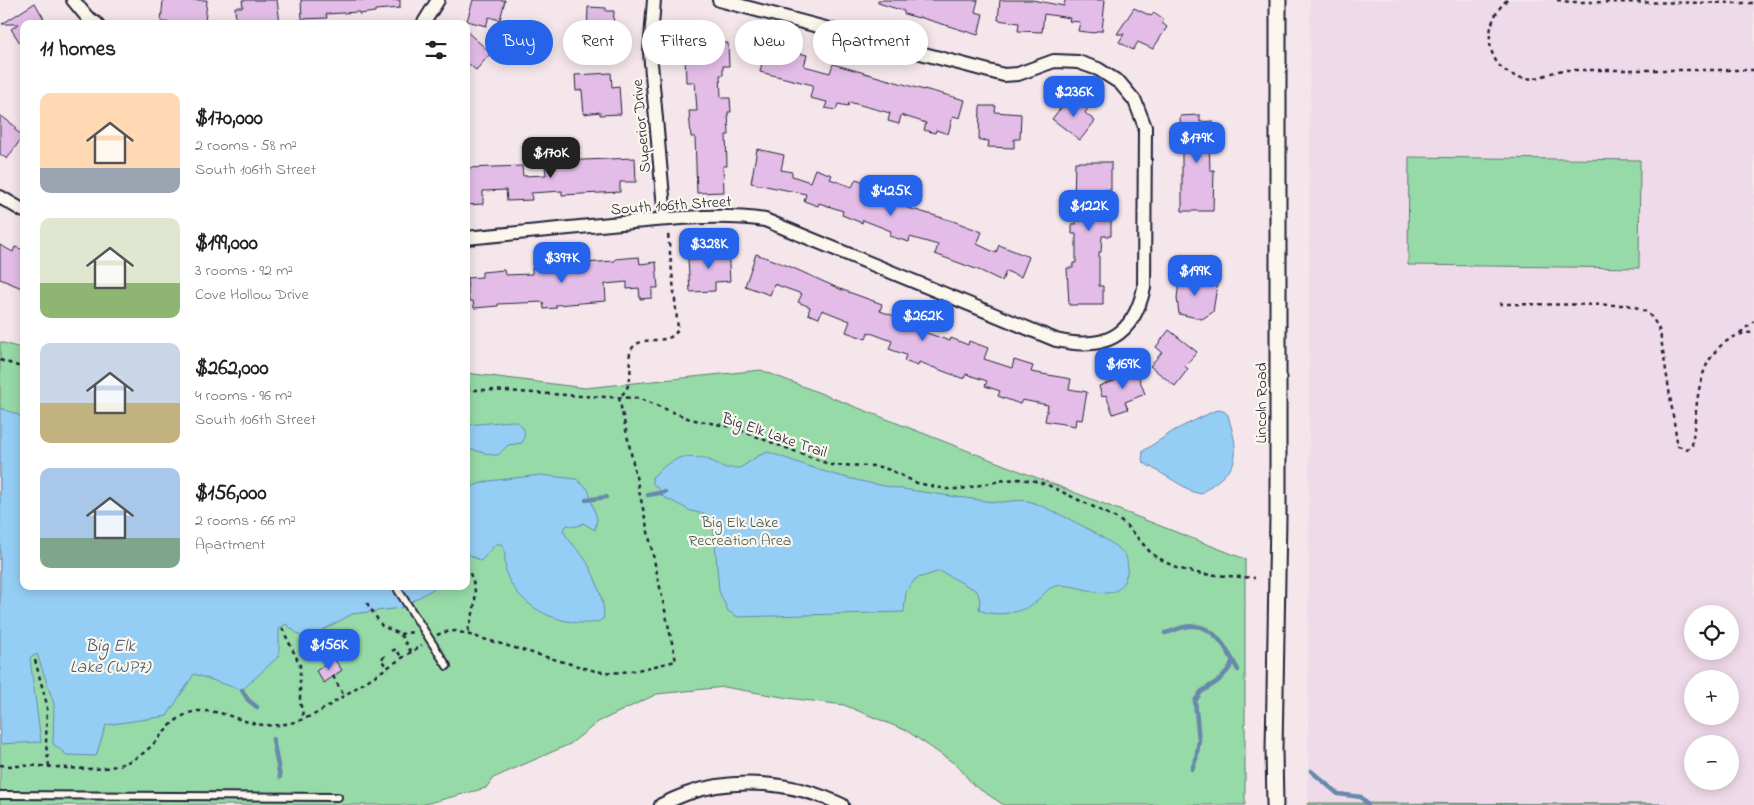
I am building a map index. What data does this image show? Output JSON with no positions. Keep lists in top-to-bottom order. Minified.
{"streets":{"street":["Superior Drive","South 106th Street","Lincoln Road"],"path":["Big Elk Lake Trail"]},"crossings":[["Superior Drive","South 106th Street"]],"water":["Big Elk Lake (WP7)"],"parks":["Big Elk Lake Recreation Area"],"page":{"chip":["Buy","Rent","Filters","New","Apartment"],"heading":"11 homes","price":["$236K","$179K","$170K","$425K","$122K","$328K","$397K","$199K","$262K","$169K","$156K"],"list":[{"name":"$170,000","note":"2 rooms · 58 m² · South 106th Street"},{"name":"$199,000","note":"3 rooms · 92 m² · Cove Hollow Drive"},{"name":"$262,000","note":"4 rooms · 96 m² · South 106th Street"},{"name":"$156,000","note":"2 rooms · 66 m² · Apartment"}],"map_buttons":["+","−"]}}
